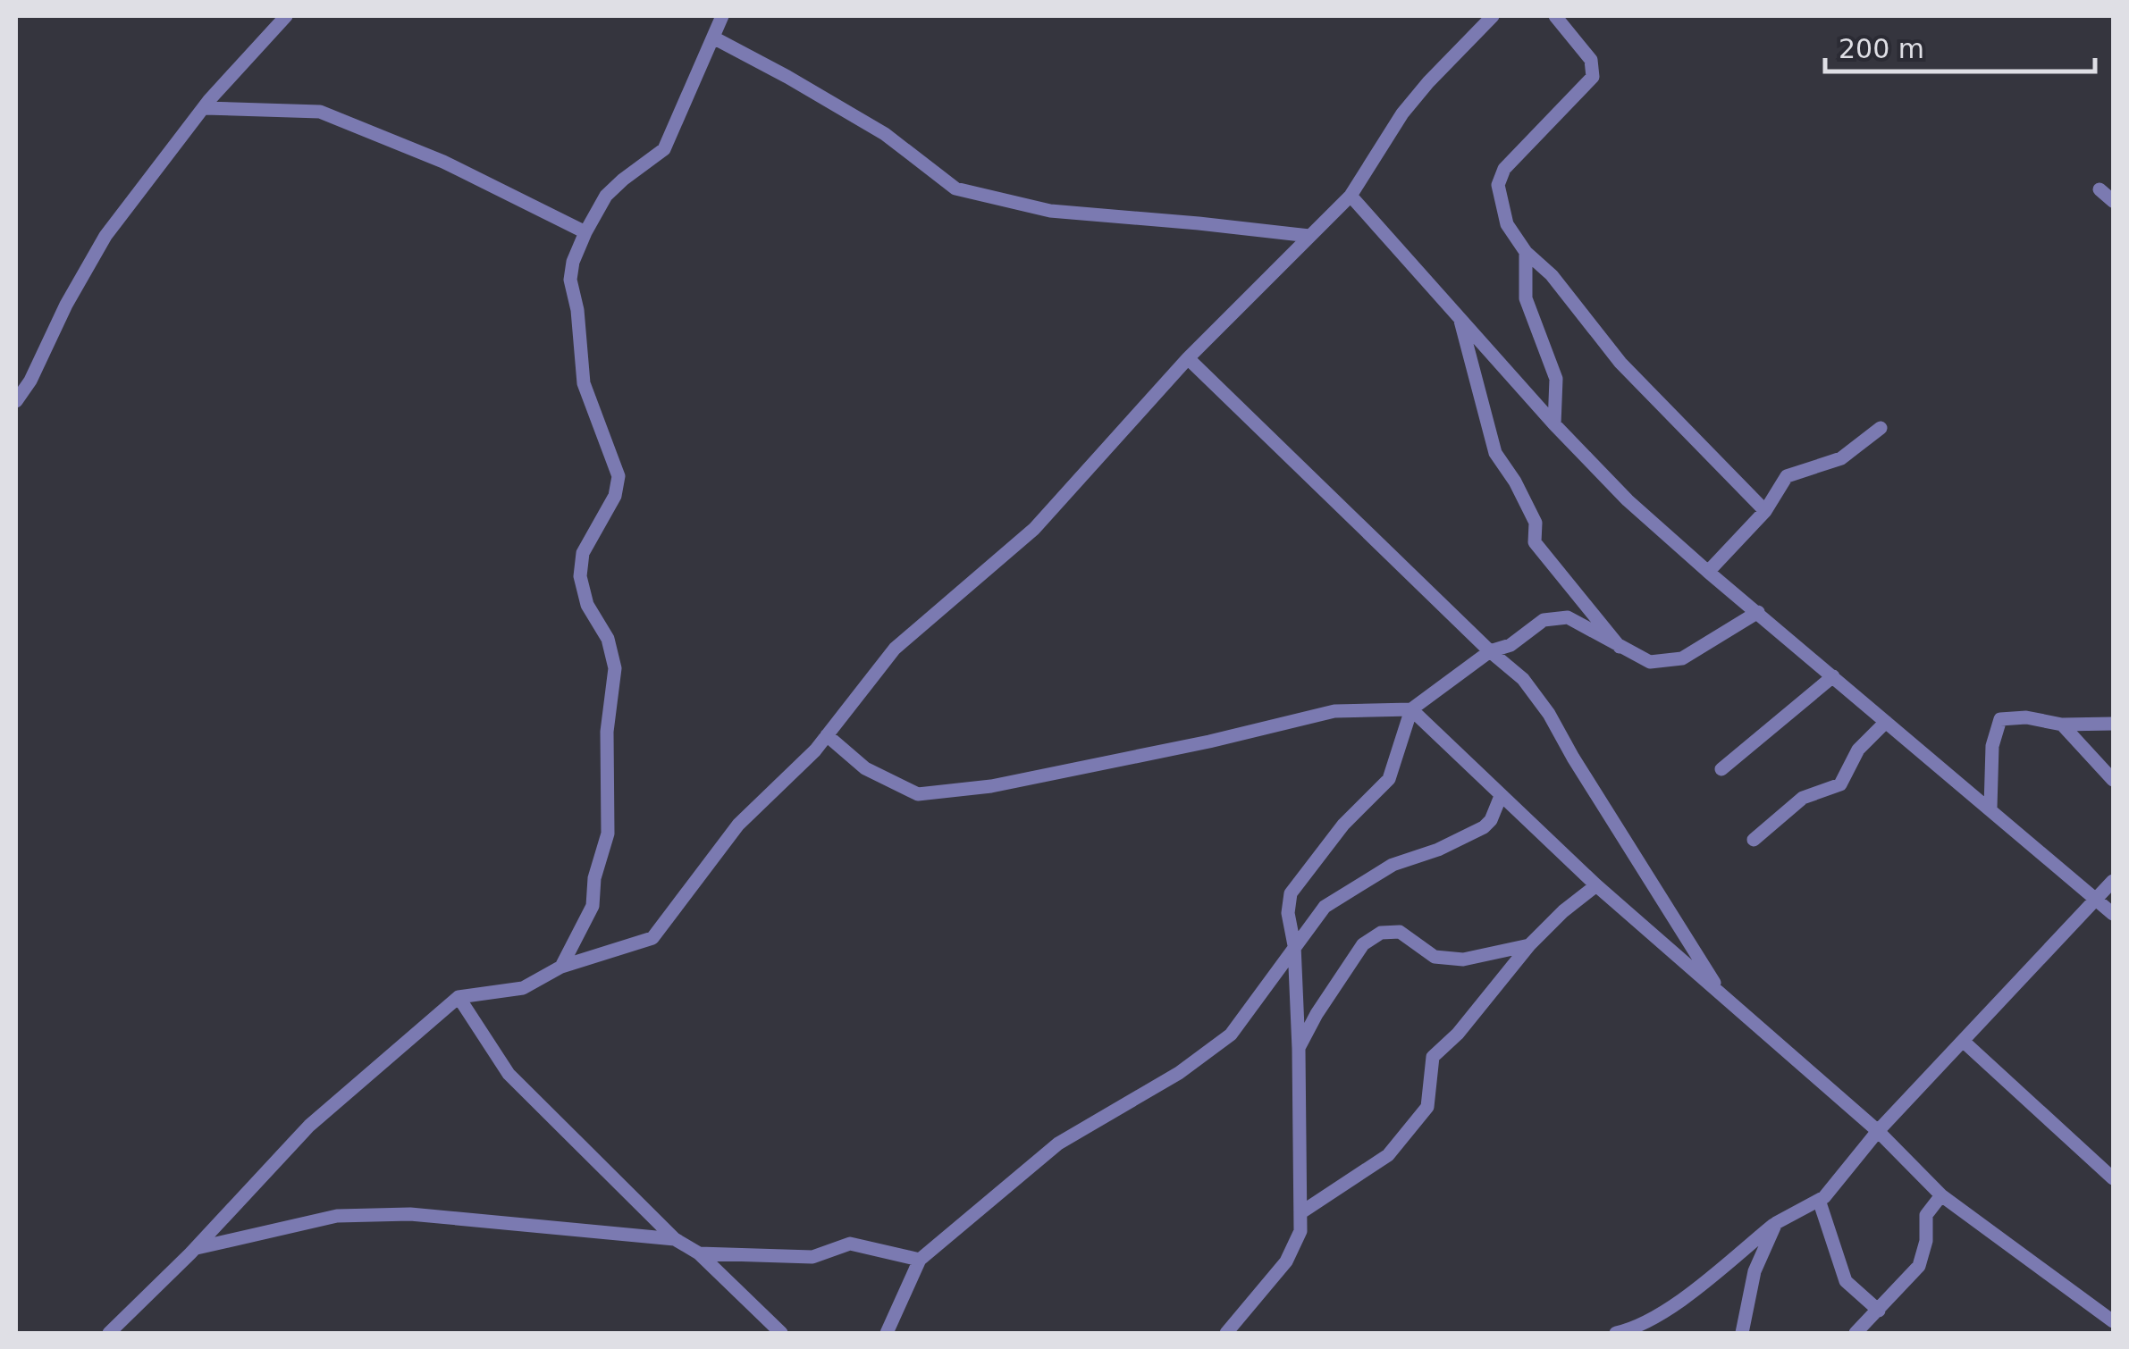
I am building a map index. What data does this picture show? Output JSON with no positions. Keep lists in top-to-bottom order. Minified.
{"scale_bar":"200 m"}
